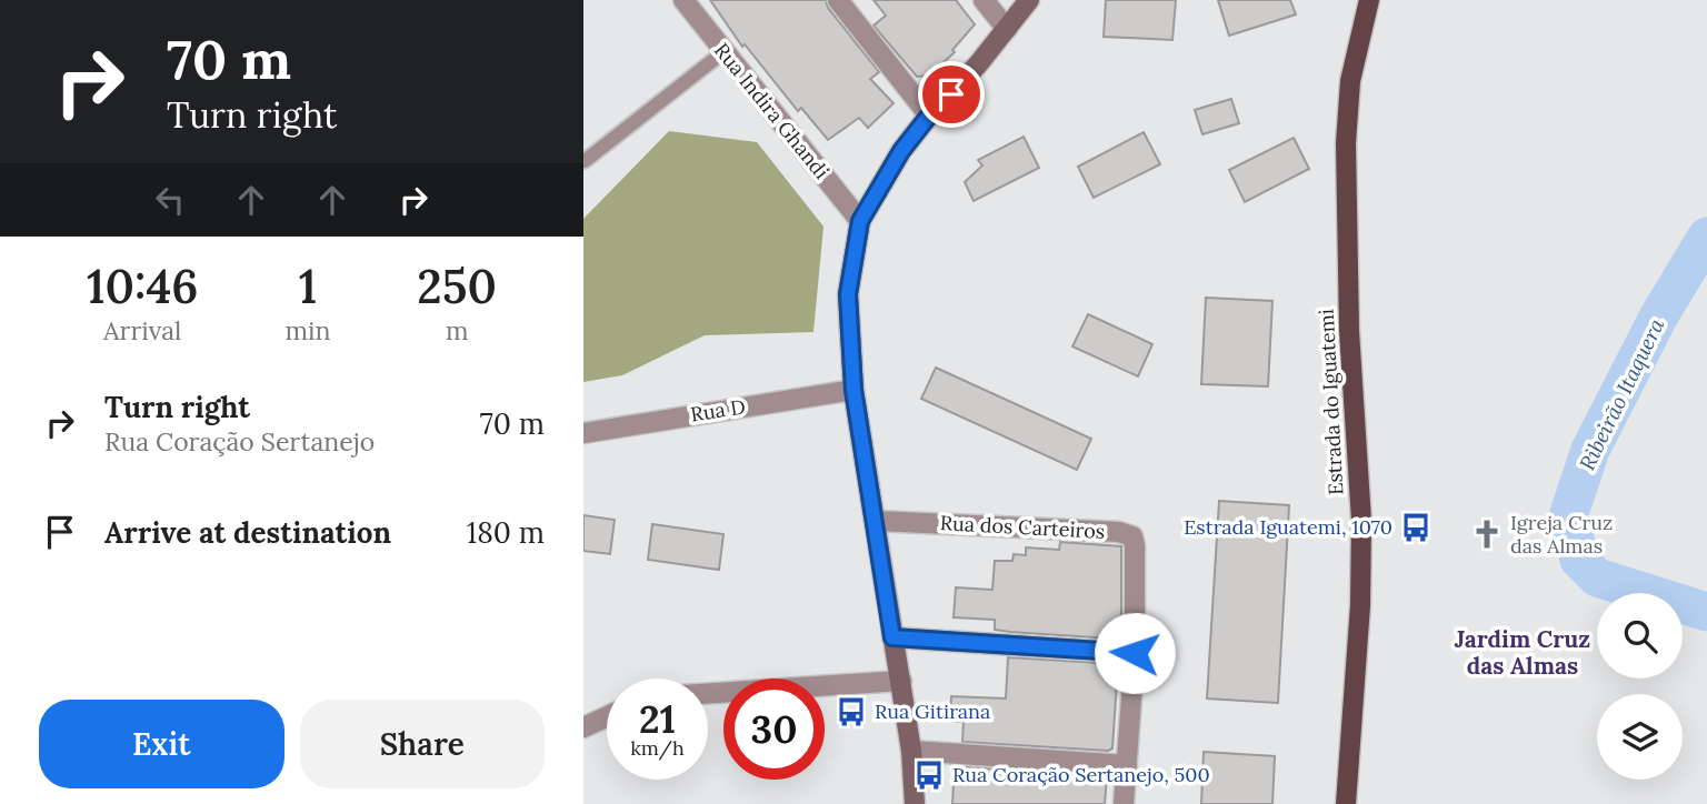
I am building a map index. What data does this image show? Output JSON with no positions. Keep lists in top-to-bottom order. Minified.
{"streets":{"main road":["Estrada do Iguatemi"],"street":["Rua Indira Ghandi","Rua D","Rua dos Carteiros"]},"districts":["Jardim Cruz das Almas"],"water":["Ribeirão Itaquera"],"places":{"bus stop":["Estrada Iguatemi, 1070","Rua Gitirana","Rua Coração Sertanejo, 500"],"church":["Igreja Cruz das Almas"]},"page":{"turn":["70 m","Turn right"],"eta":["10:46","Arrival","1","min","250","m"],"list":[{"name":"Turn right","note":"Rua Coração Sertanejo","value":"70 m"},{"name":"Arrive at destination","value":"180 m"}],"speed":"21 km/h","limit":"30","buttons":["Exit","Share"]}}
